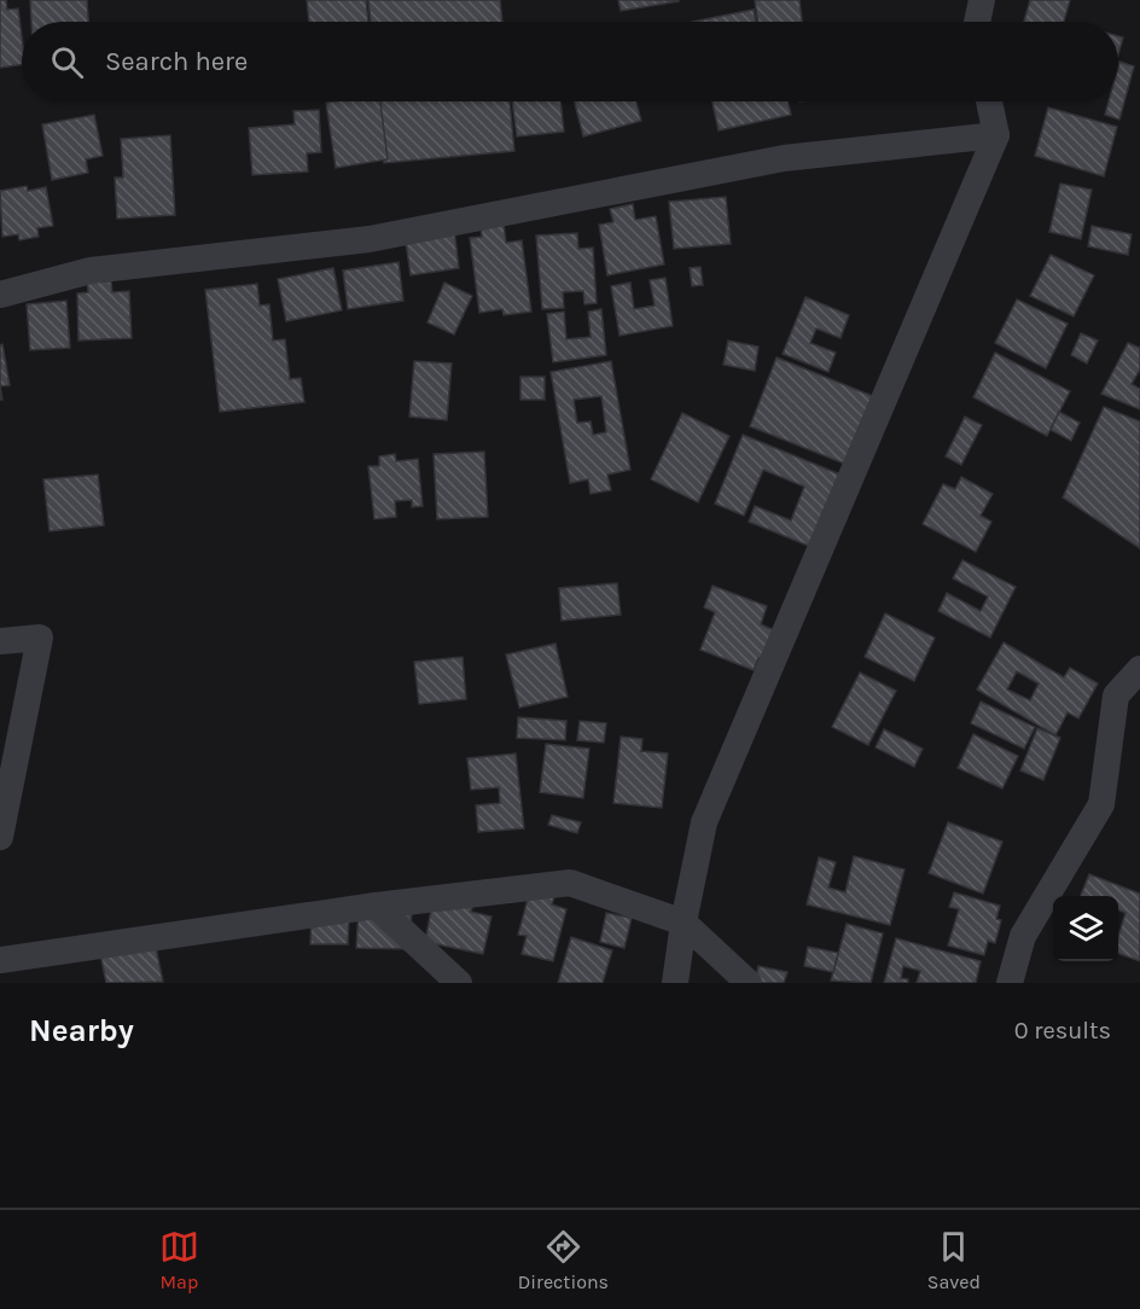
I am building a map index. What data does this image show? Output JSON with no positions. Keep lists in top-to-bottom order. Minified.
{"page":{"search":"Search here","heading":["Nearby","0 results"],"nav":["Map","Directions","Saved"]}}
